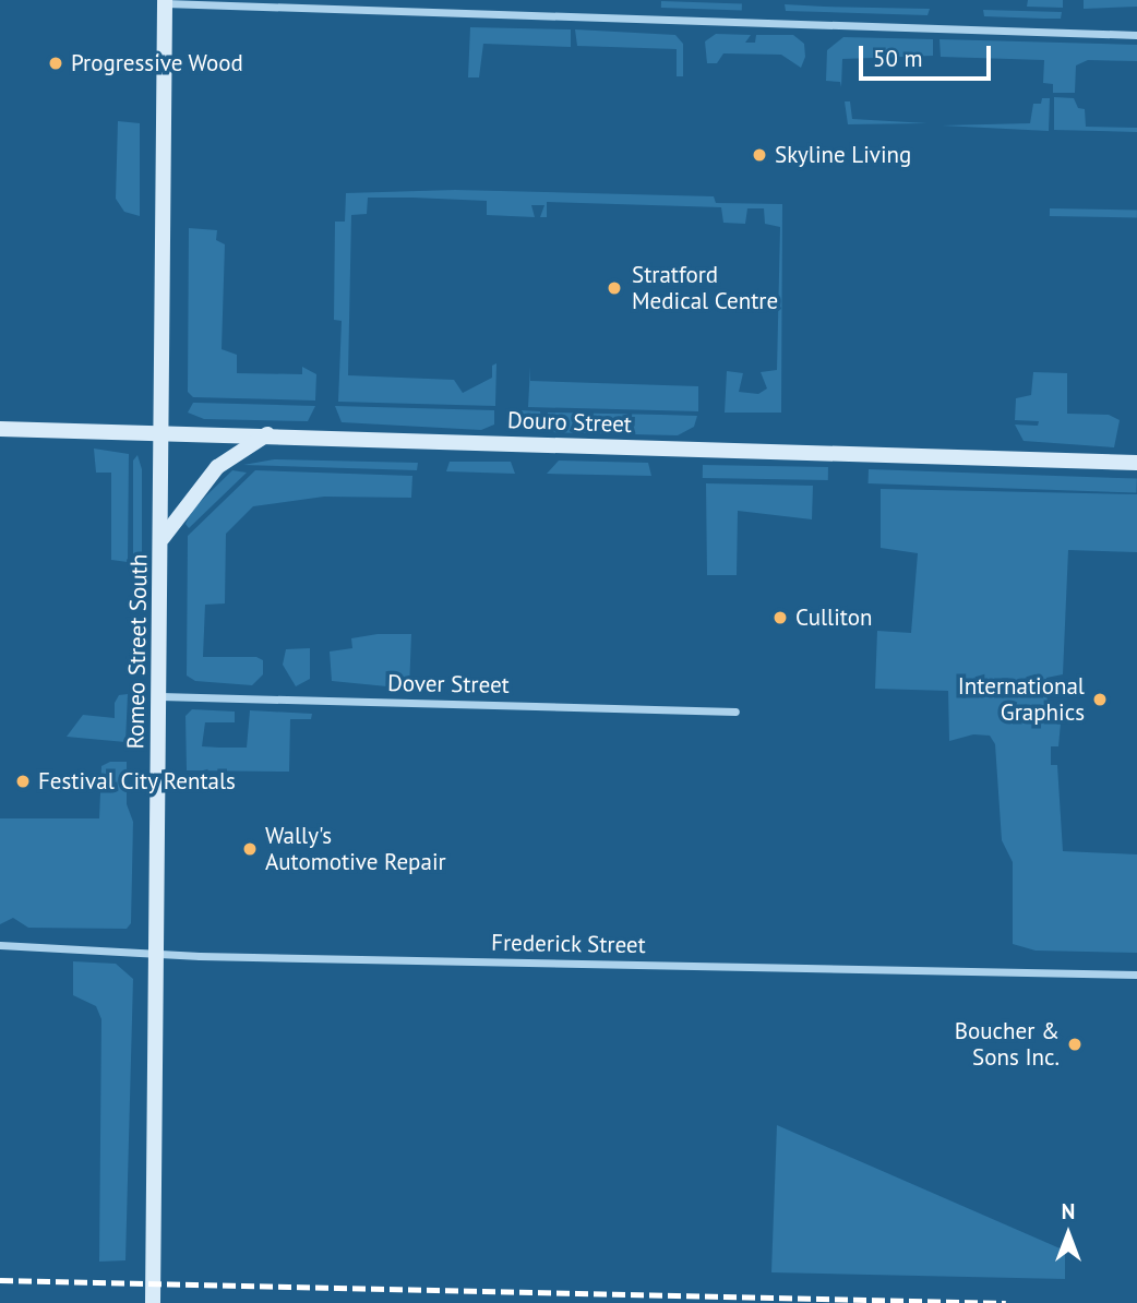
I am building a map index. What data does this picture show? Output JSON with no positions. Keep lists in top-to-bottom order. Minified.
{"streets":{"main road":["Douro Street","Romeo Street South"],"street":["Dover Street","Frederick Street"]},"crossings":[["Douro Street","Romeo Street South"],["Romeo Street South","Dover Street"],["Romeo Street South","Frederick Street"]],"places":["Progressive Wood","Skyline Living","Stratford Medical Centre","Culliton","International Graphics","Festival City Rentals","Wally's Automotive Repair","Boucher & Sons Inc."],"scale_bar":"50 m","north":"top"}
